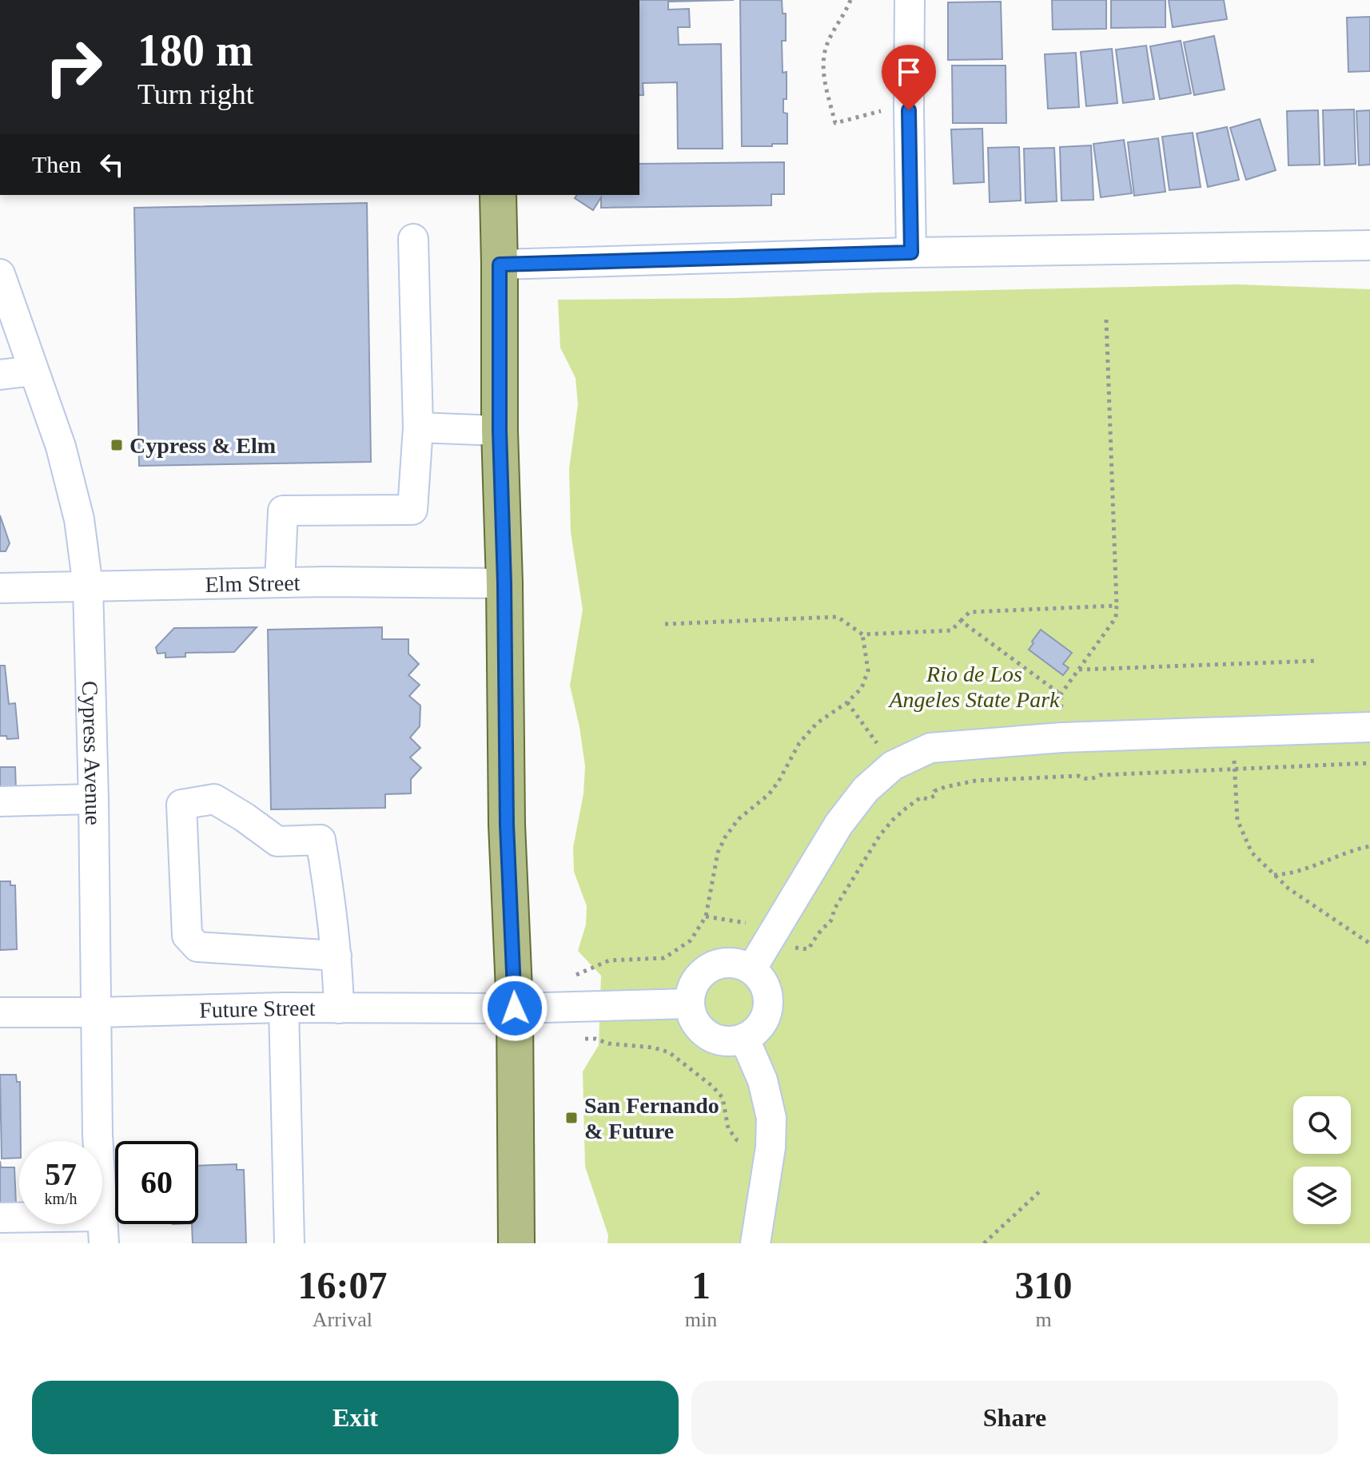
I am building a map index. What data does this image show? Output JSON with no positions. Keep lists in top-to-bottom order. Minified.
{"streets":{"street":["Elm Street","Cypress Avenue","Future Street"]},"crossings":[["Elm Street","Cypress Avenue"],["Cypress Avenue","Future Street"]],"parks":["Rio de Los Angeles State Park"],"places":{"transit":["Cypress & Elm","San Fernando & Future"]},"page":{"turn":["180 m","Turn right"],"then":"Then","speed":"57 km/h","limit":"60","eta":["16:07","Arrival","1","min","310","m"],"buttons":["Exit","Share"]}}
